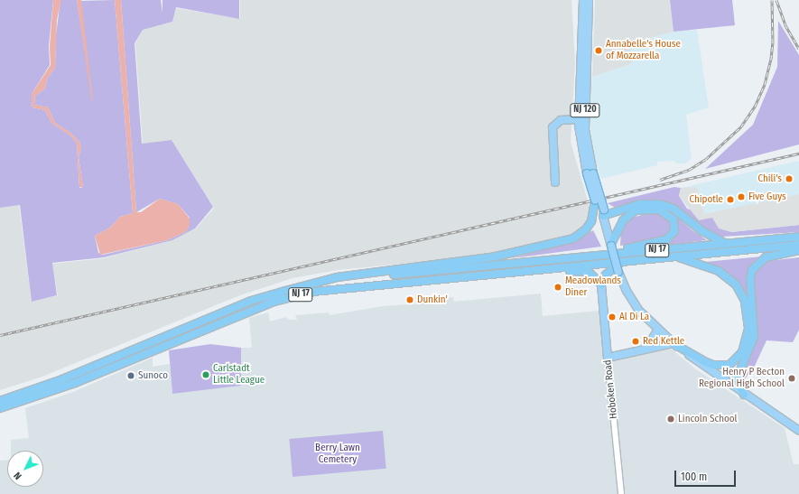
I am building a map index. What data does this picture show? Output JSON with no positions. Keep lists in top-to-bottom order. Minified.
{"streets":{"highway":["NJ 17"],"main road":["NJ 120","Hoboken Road"]},"parks":["Berry Lawn Cemetery"],"places":["Annabelle's House of Mozzarella","Chili's","Five Guys","Chipotle","Meadowlands Diner","Dunkin'","Al Di La","Red Kettle","Carlstadt Little League","Sunoco","Henry P Becton Regional High School","Lincoln School"],"scale_bar":"100 m","north":"bottom left"}
